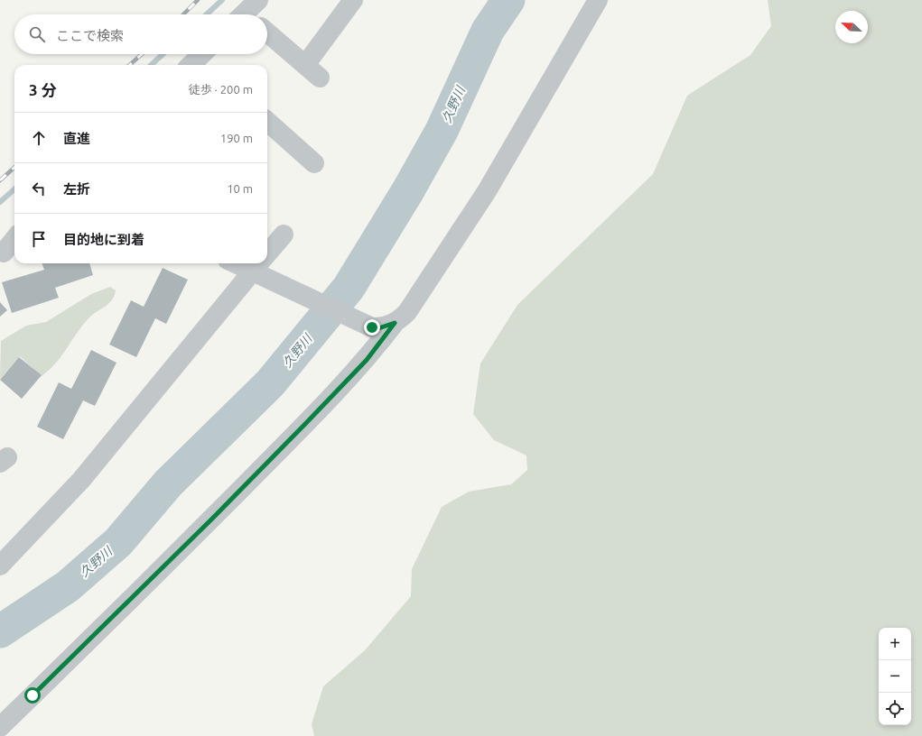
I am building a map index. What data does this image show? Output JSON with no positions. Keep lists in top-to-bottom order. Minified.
{"water":["久野川"],"north":"top left","page":{"search":"ここで検索","heading":["3 分","徒歩 · 200 m"],"list":[["直進","190 m"],["左折","10 m"],"目的地に到着"],"map_buttons":["+","−"]}}
